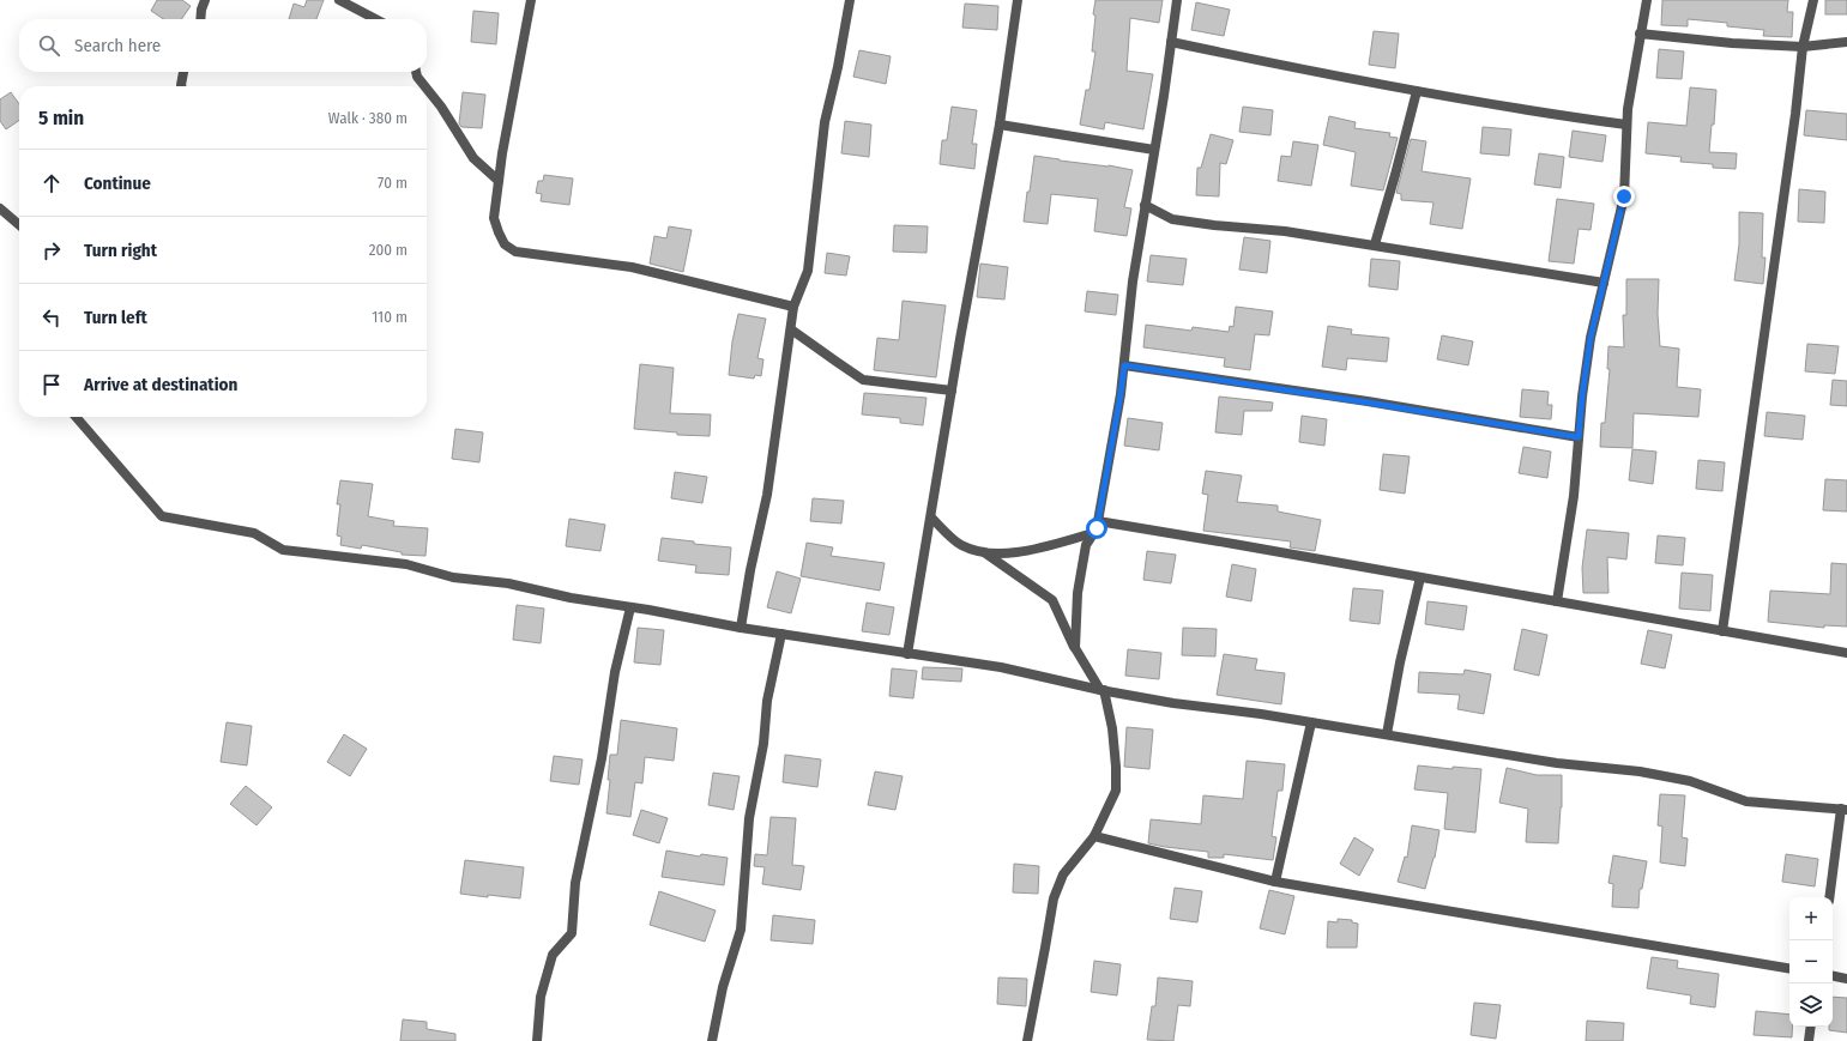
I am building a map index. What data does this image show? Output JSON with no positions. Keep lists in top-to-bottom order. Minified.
{"page":{"search":"Search here","heading":["5 min","Walk · 380 m"],"list":[["Continue","70 m"],["Turn right","200 m"],["Turn left","110 m"],"Arrive at destination"],"map_buttons":["+","−"]}}
